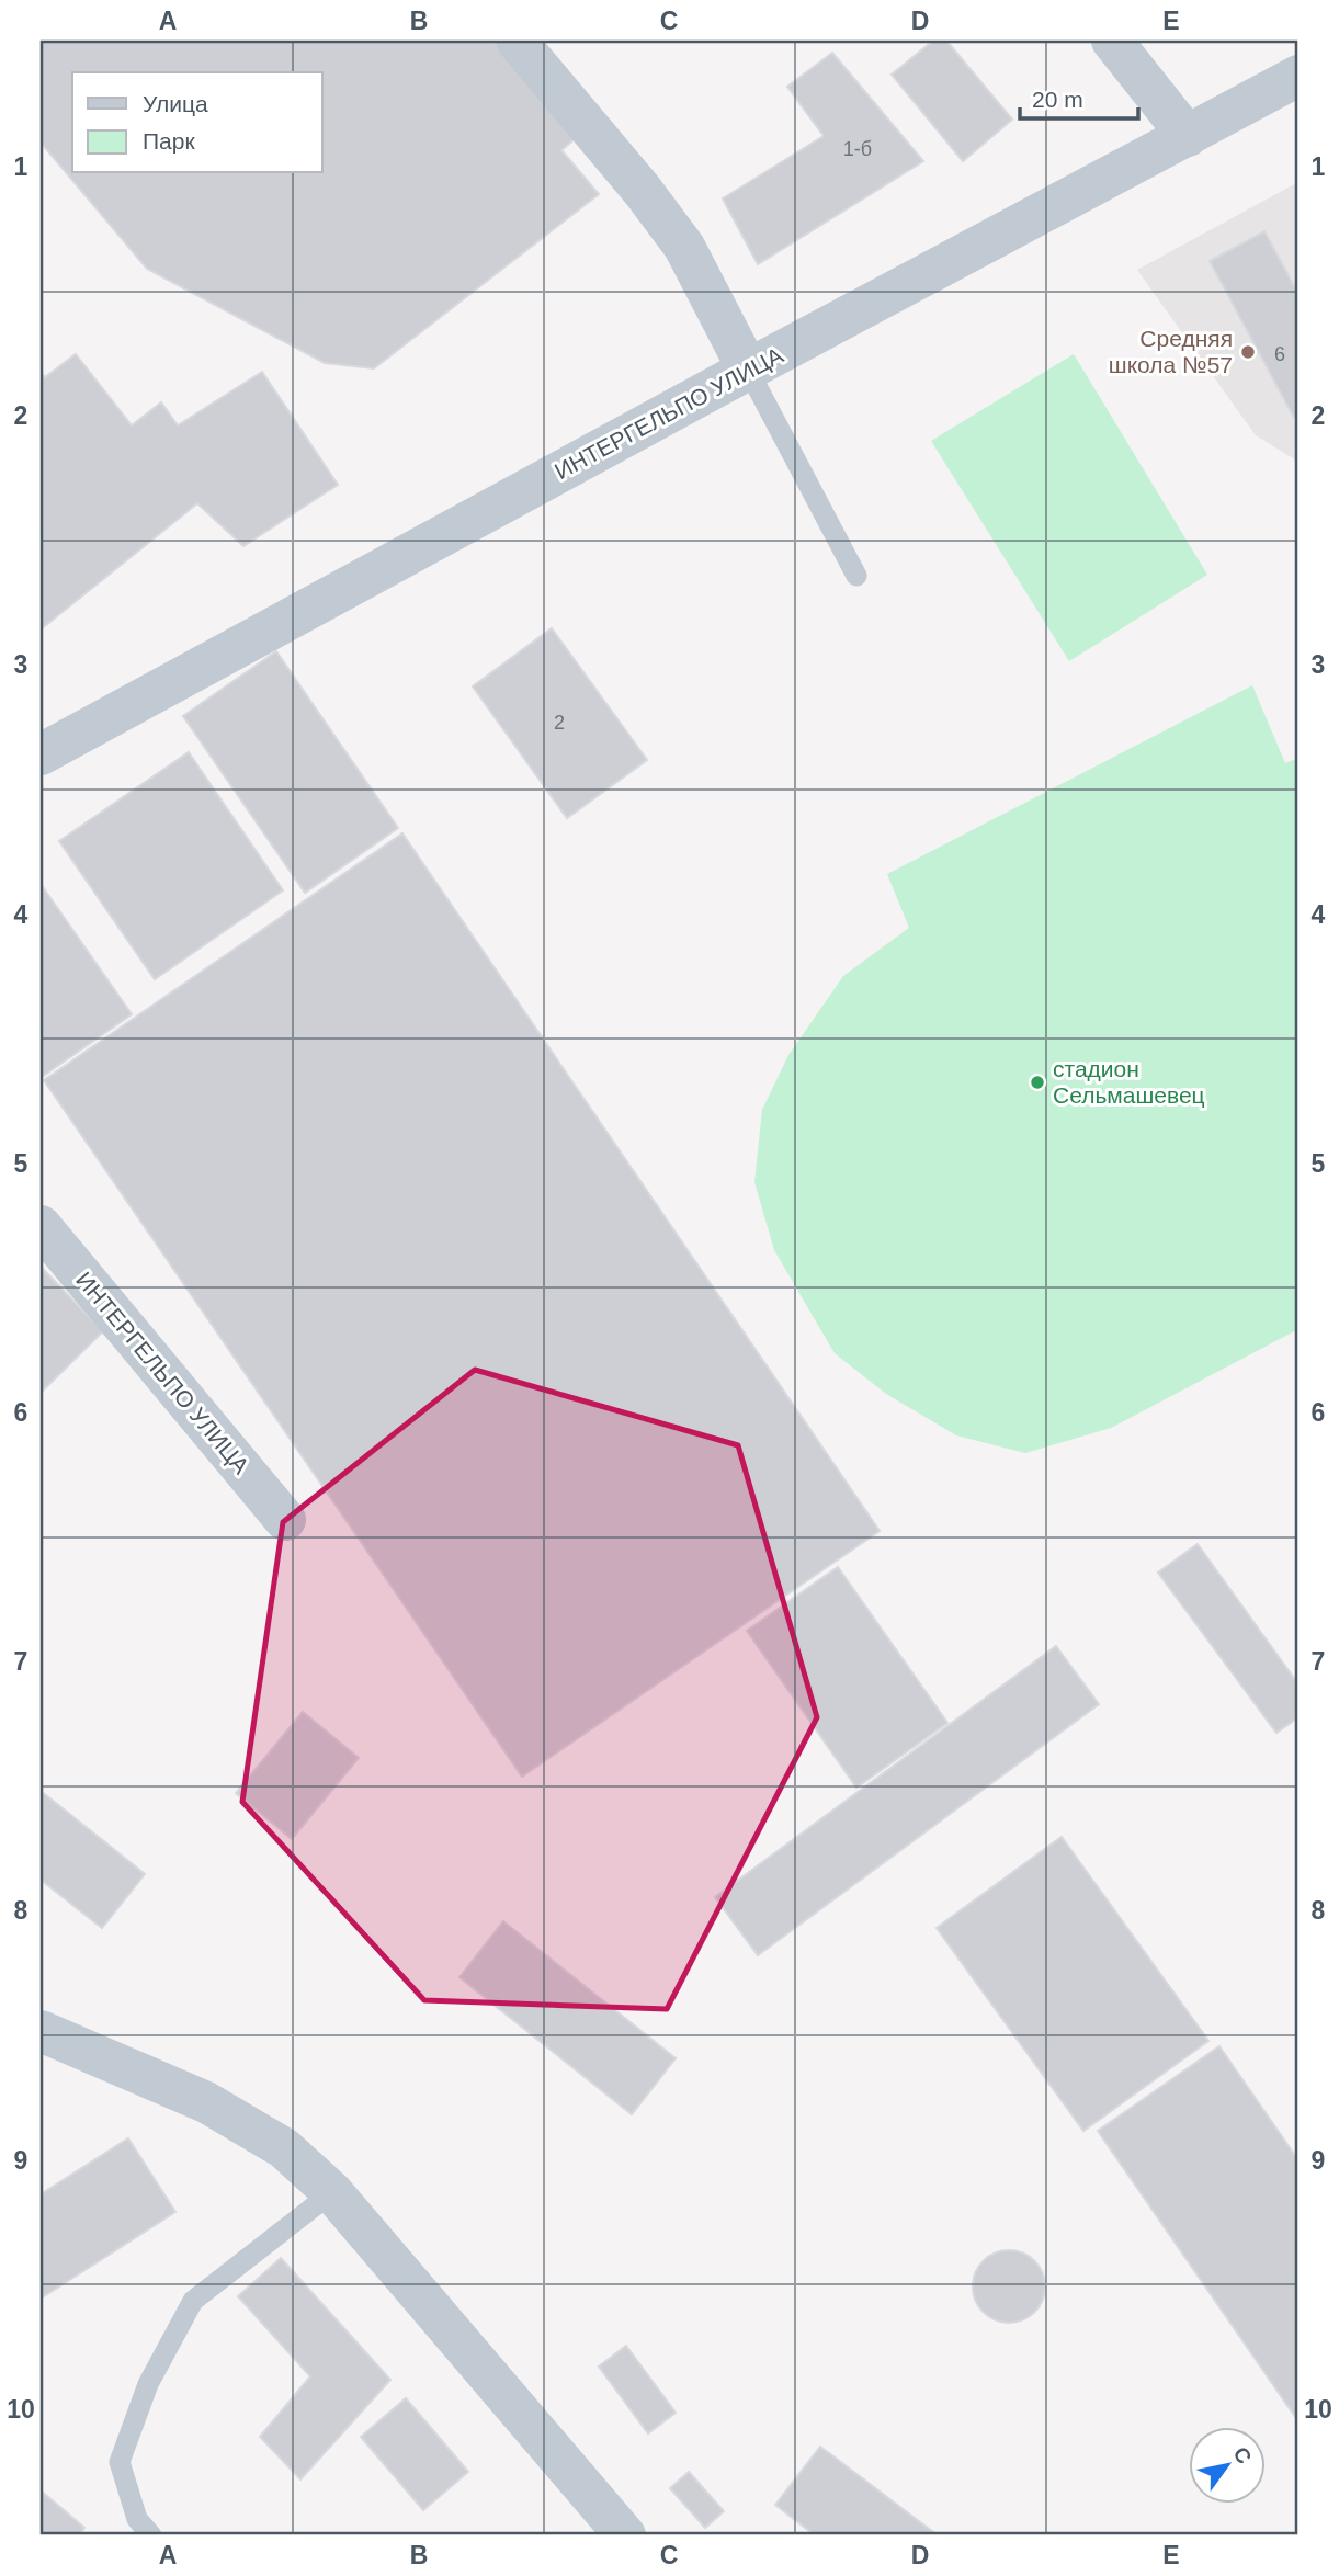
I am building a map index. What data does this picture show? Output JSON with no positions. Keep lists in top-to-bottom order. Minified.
{"streets":{"street":["ИНТЕРГЕЛЬПО УЛИЦА"]},"places":["Средняя школа №57","стадион Сельмашевец"],"house_numbers":["1-б","6","2"],"legend":["Улица","Парк"],"scale_bar":"20 m","north":"top right","grid":{"columns":["A","B","C","D","E"],"rows":["1","2","3","4","5","6","7","8","9","10"]}}
